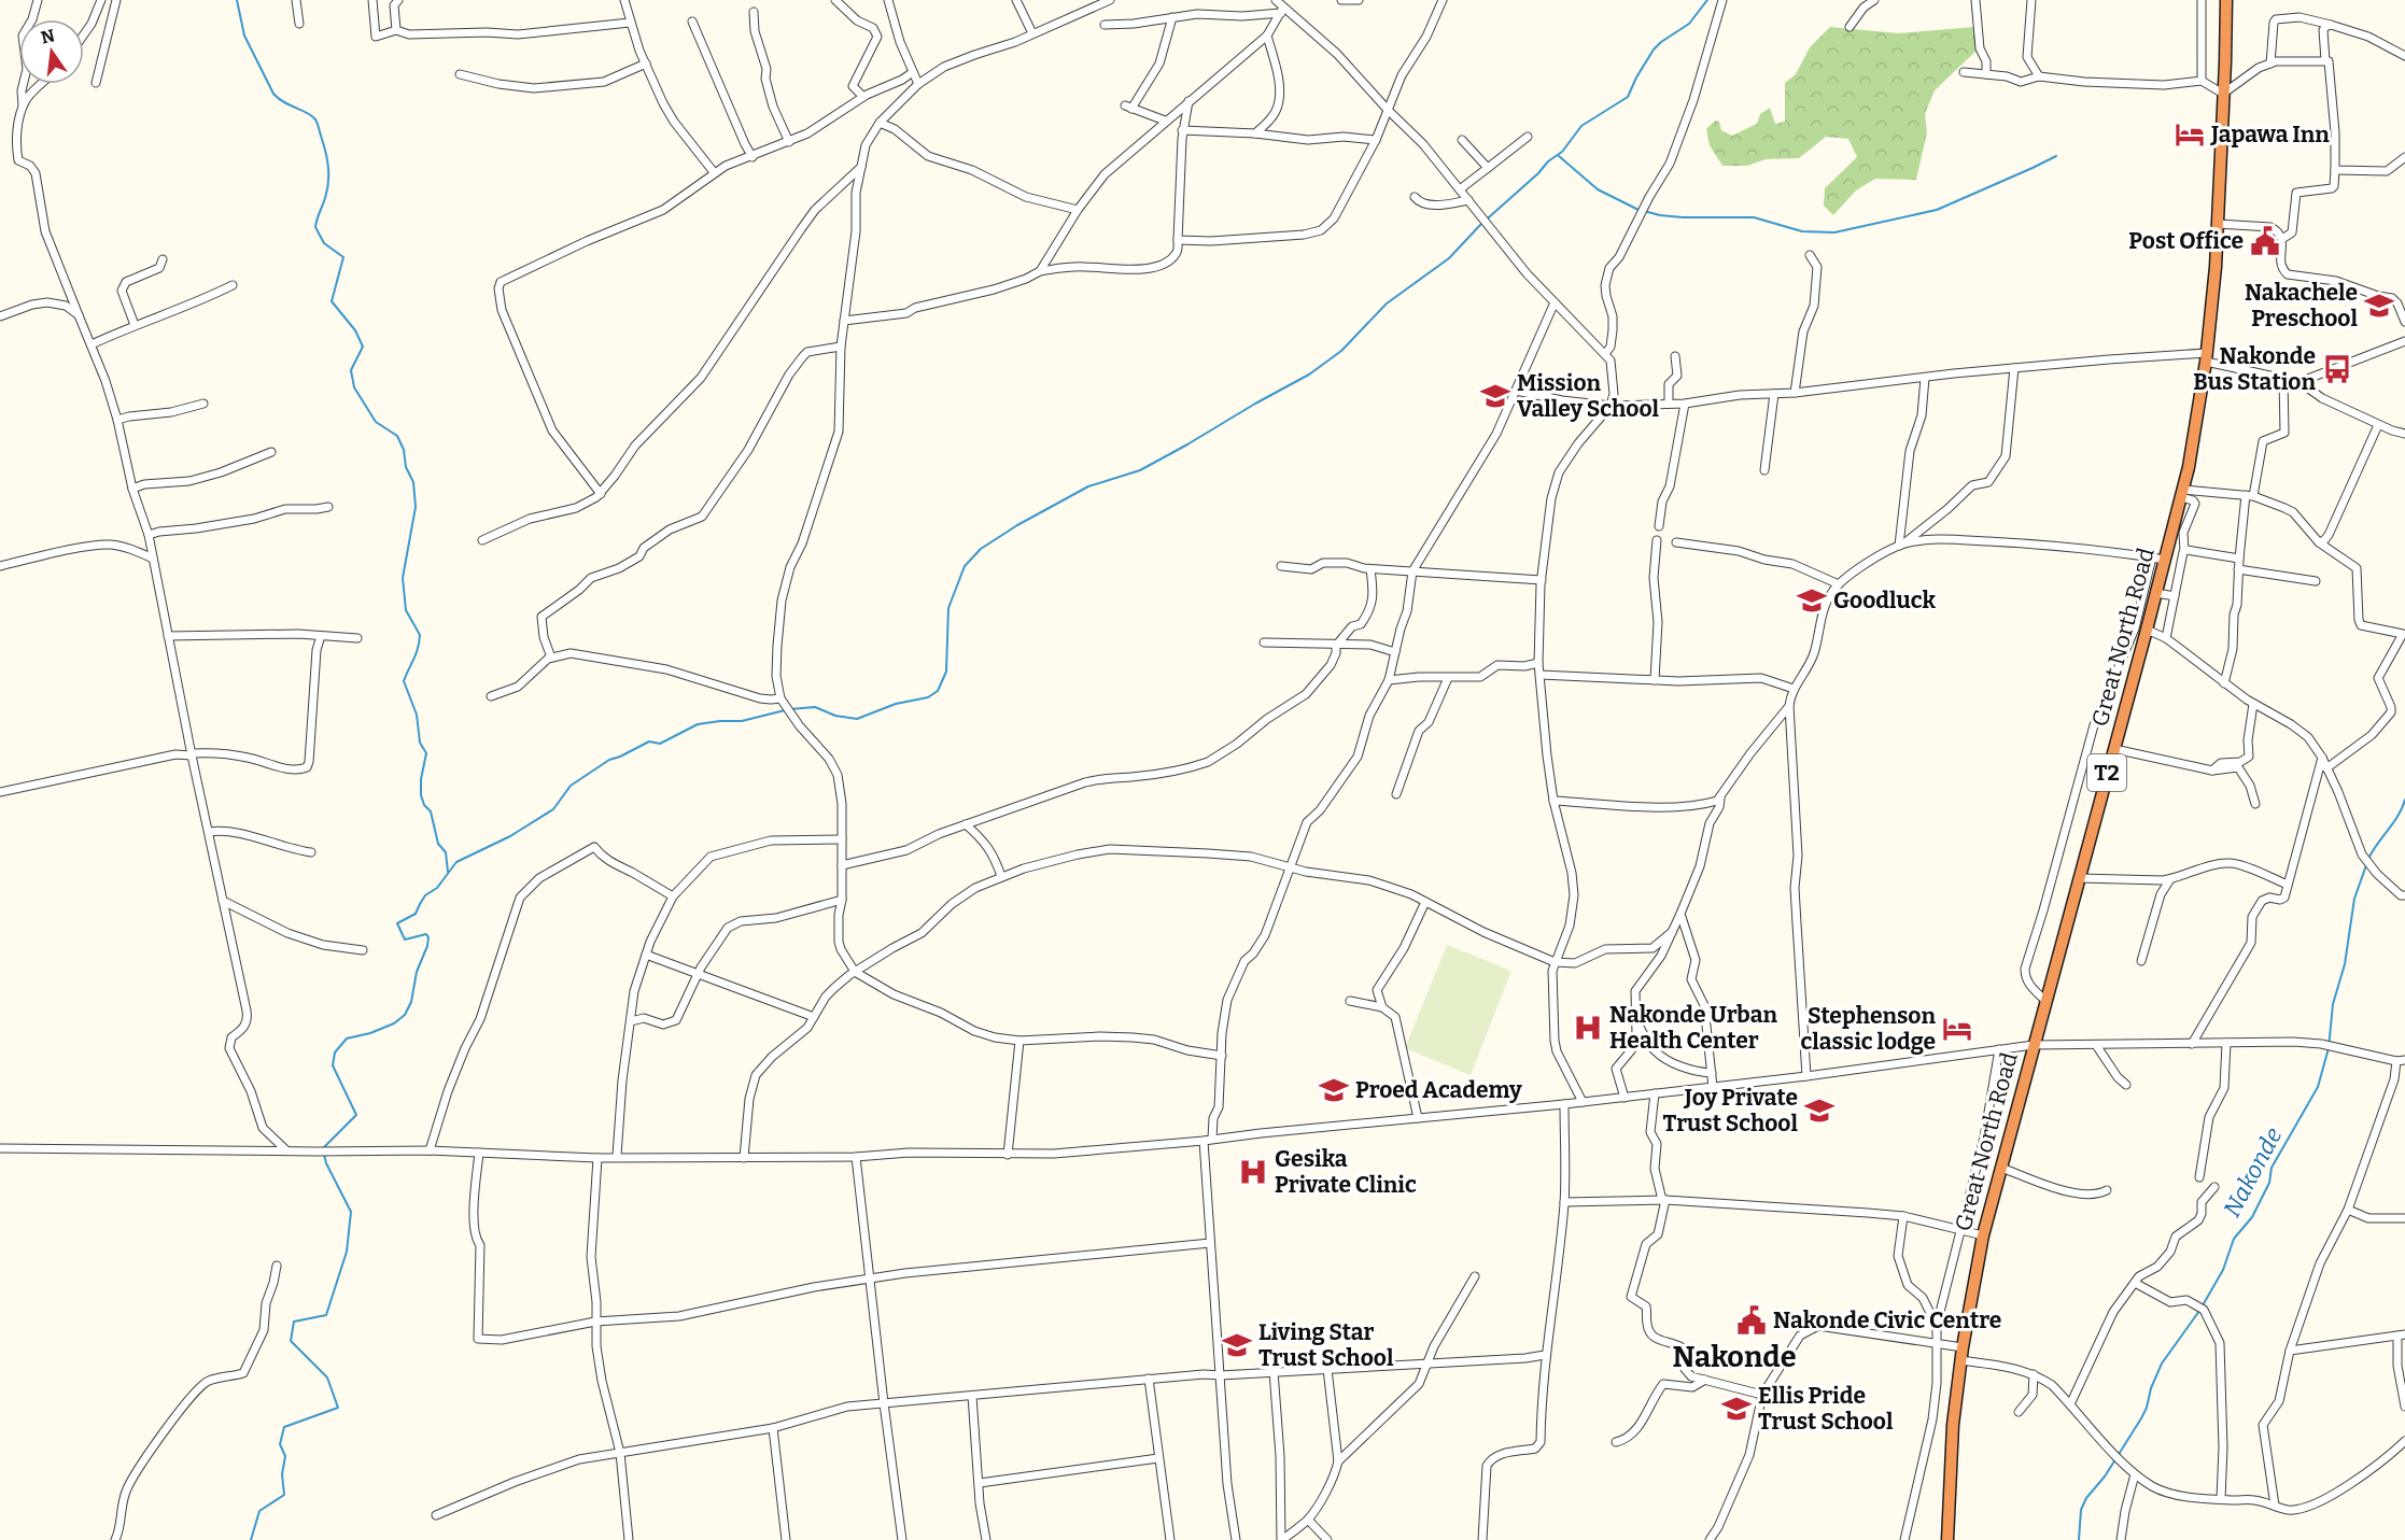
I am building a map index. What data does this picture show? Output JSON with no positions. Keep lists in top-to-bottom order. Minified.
{"streets":{"highway":["Great North Road","T2"]},"districts":["Nakonde"],"water":["Nakonde"],"places":{"hotel":["Japawa Inn","Stephenson classic lodge"],"public building":["Post Office","Nakonde Civic Centre"],"school or university":["Nakachele Preschool","Mission Valley School","Goodluck","Proed Academy","Joy Private Trust School","Living Star Trust School","Ellis Pride Trust School"],"bus stop":["Nakonde Bus Station"],"hospital":["Nakonde Urban Health Center","Gesika Private Clinic"]},"north":"top"}
